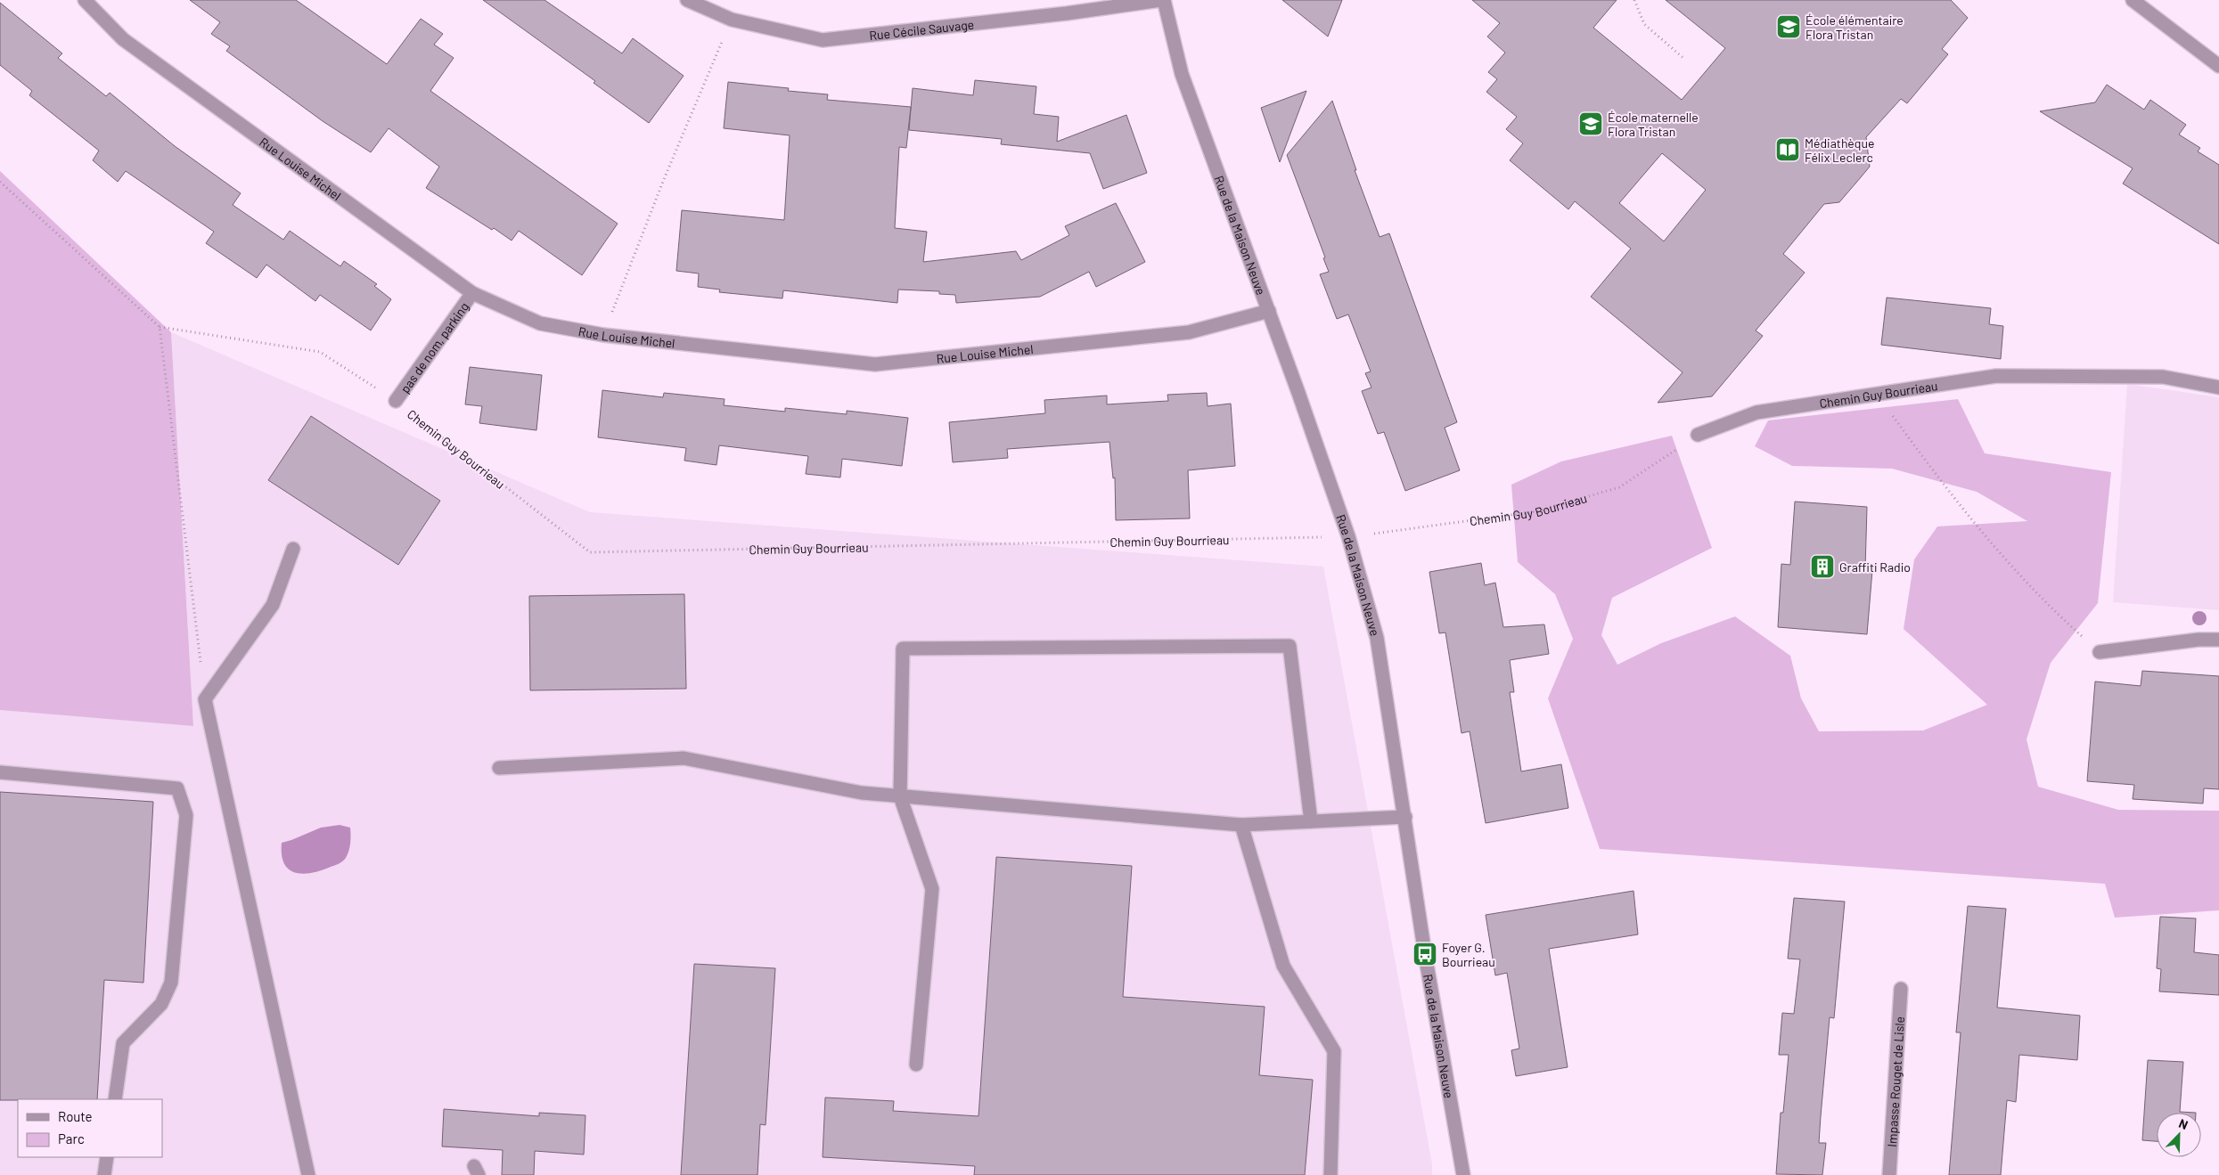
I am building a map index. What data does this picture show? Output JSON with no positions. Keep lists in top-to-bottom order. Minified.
{"streets":{"street":["Rue Cécile Sauvage","Rue Louise Michel","Rue de la Maison Neuve","pas de nom, parking","Chemin Guy Bourrieau","Impasse Rouget de Lisle"]},"crossings":[["Rue Cécile Sauvage","Rue de la Maison Neuve"],["Rue Louise Michel","Rue de la Maison Neuve"],["Rue Louise Michel","pas de nom, parking"],["Rue de la Maison Neuve","Chemin Guy Bourrieau"],["pas de nom, parking","Chemin Guy Bourrieau"]],"places":{"school or university":["École élémentaire Flora Tristan","École maternelle Flora Tristan"],"library":["Médiathèque Félix Leclerc"],"building":["Graffiti Radio"],"bus stop":["Foyer G. Bourrieau"]},"legend":["Route","Parc"],"north":"top right"}
